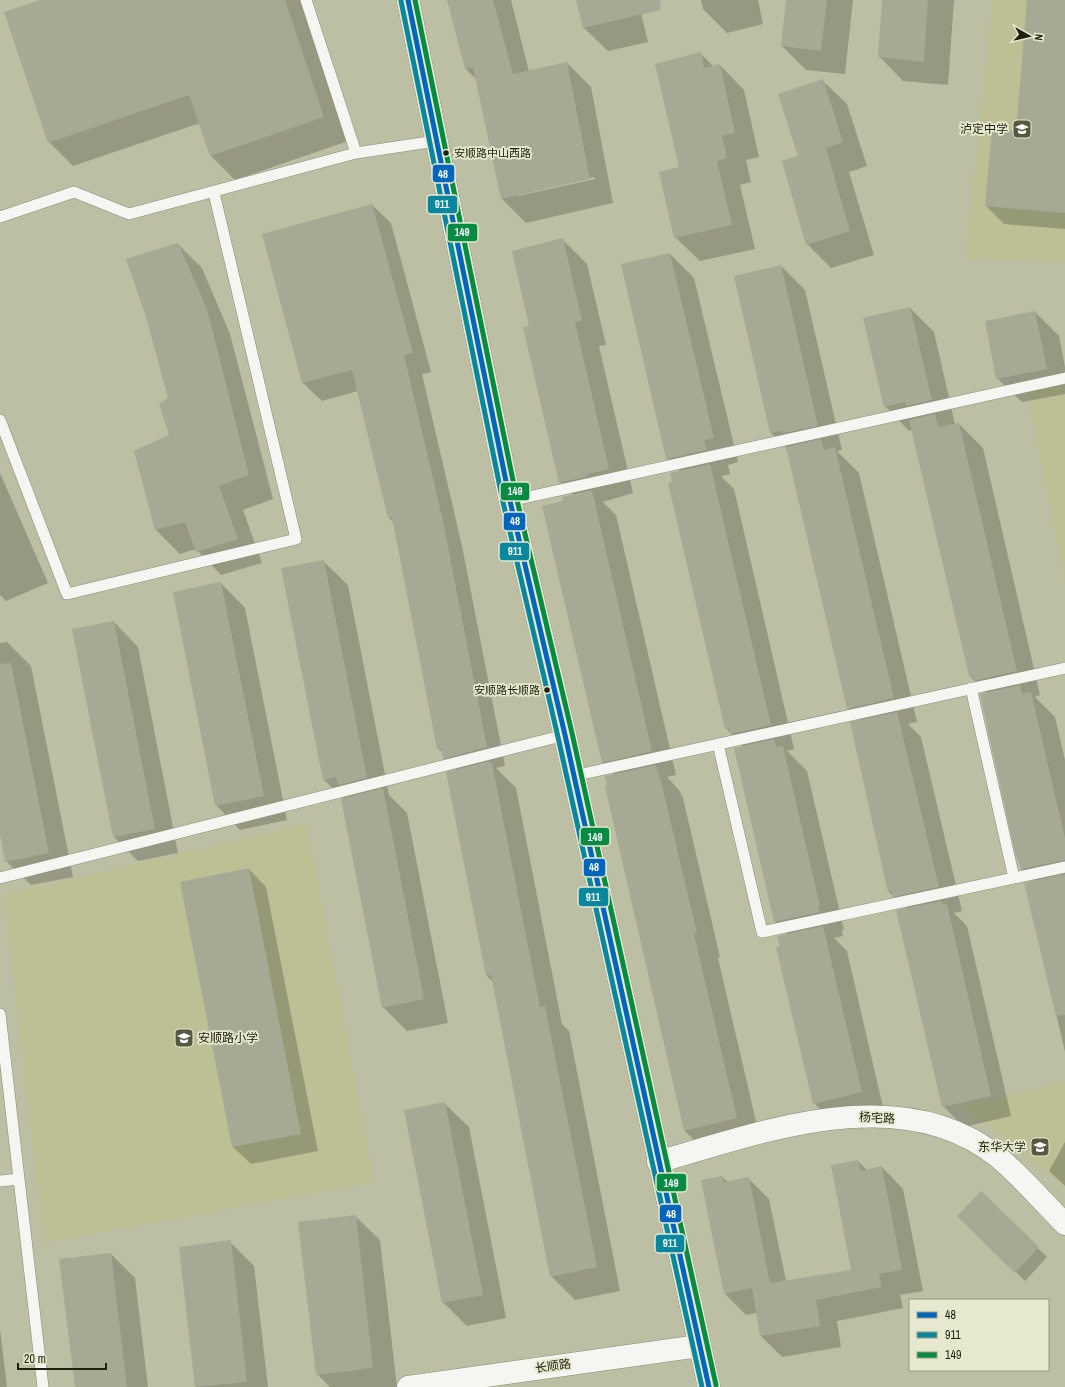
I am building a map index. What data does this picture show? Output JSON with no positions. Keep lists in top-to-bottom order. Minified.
{"streets":{"street":["杨宅路","长顺路"]},"places":{"school or university":["泸定中学","安顺路小学","东华大学"],"other":["安顺路中山西路","安顺路长顺路"]},"lines":["transit line 48","transit line 149","transit line 911"],"legend":["48","911","149"],"scale_bar":"20 m","north":"right"}
